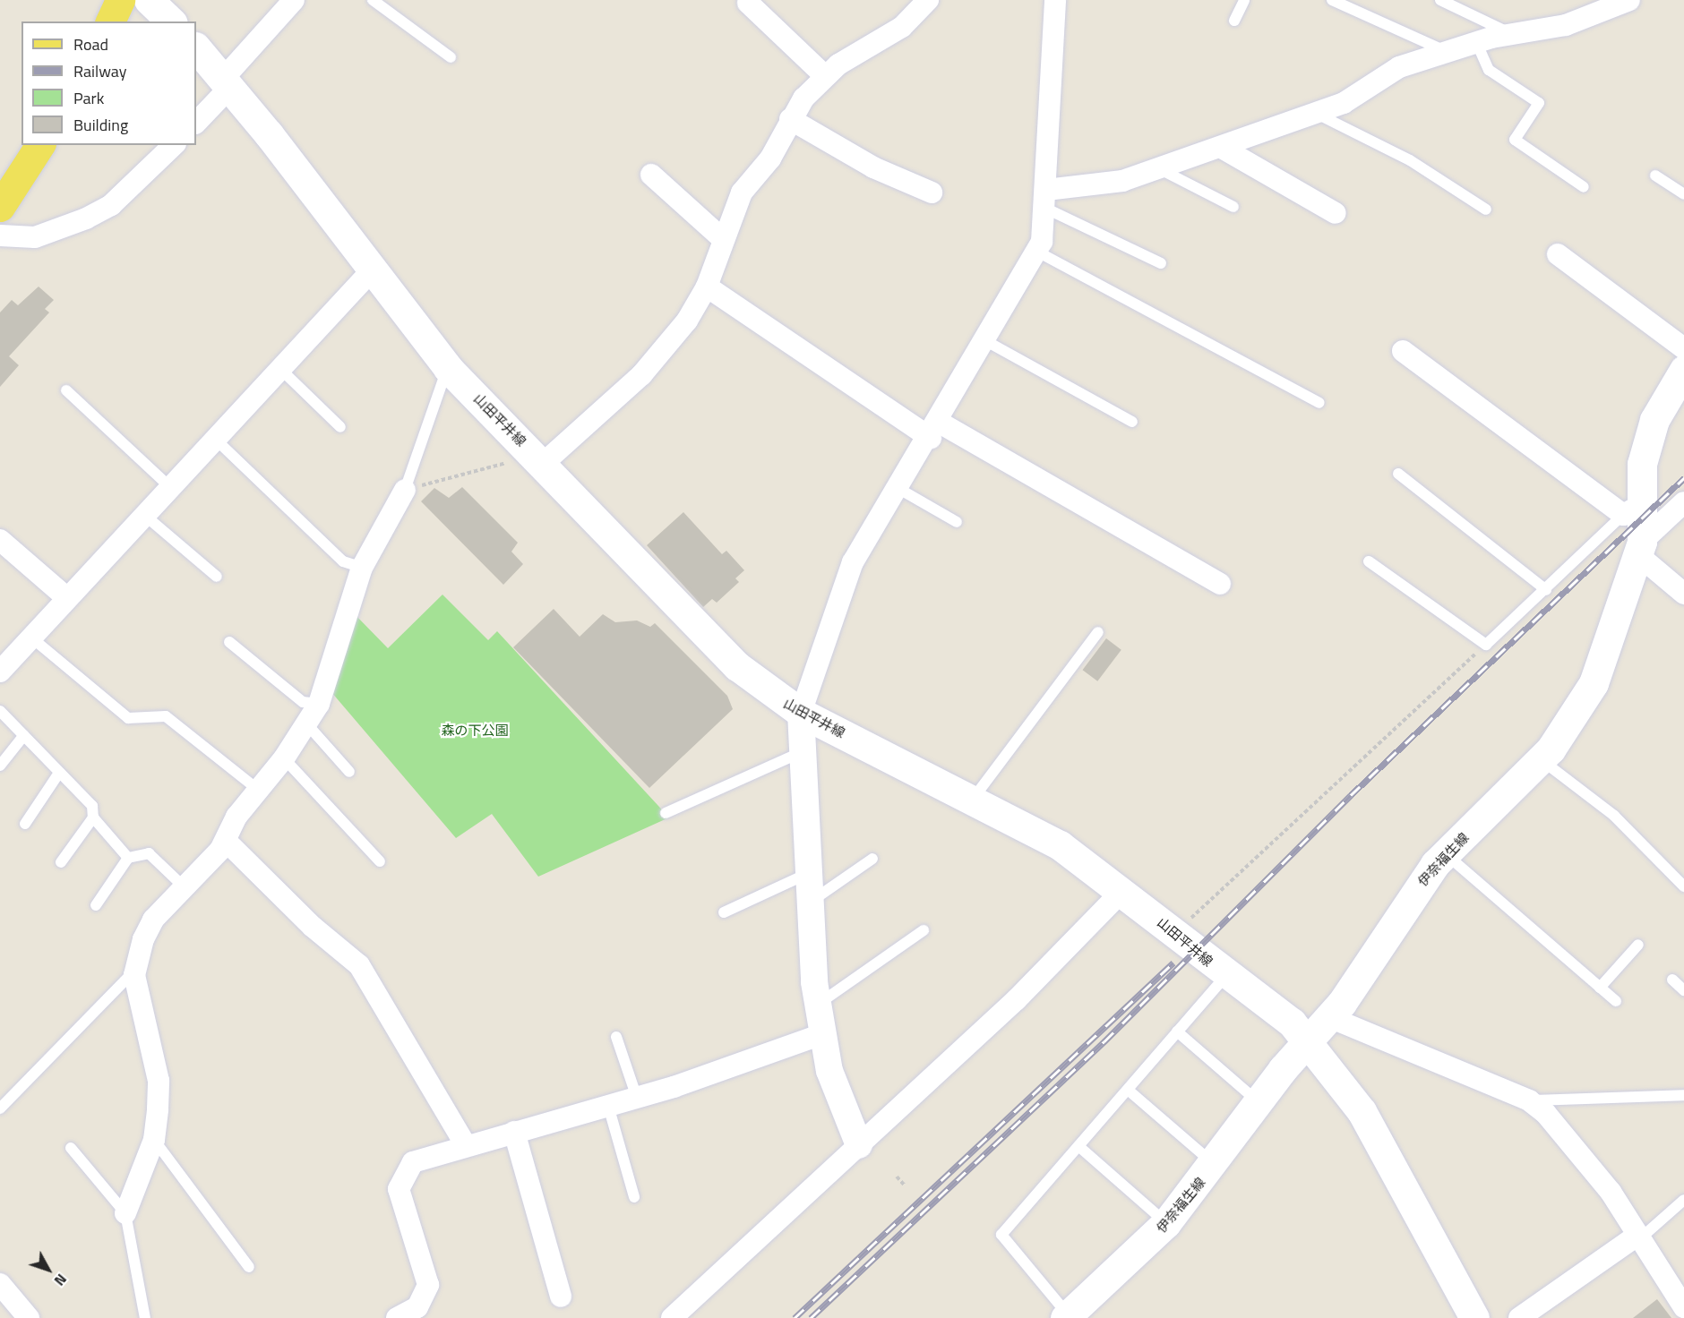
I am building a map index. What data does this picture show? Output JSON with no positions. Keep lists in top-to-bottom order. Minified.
{"streets":{"main road":["山田平井線","伊奈福生線"]},"crossings":[["山田平井線","伊奈福生線"]],"parks":["森の下公園"],"legend":["Road","Railway","Park","Building"],"north":"bottom right"}
